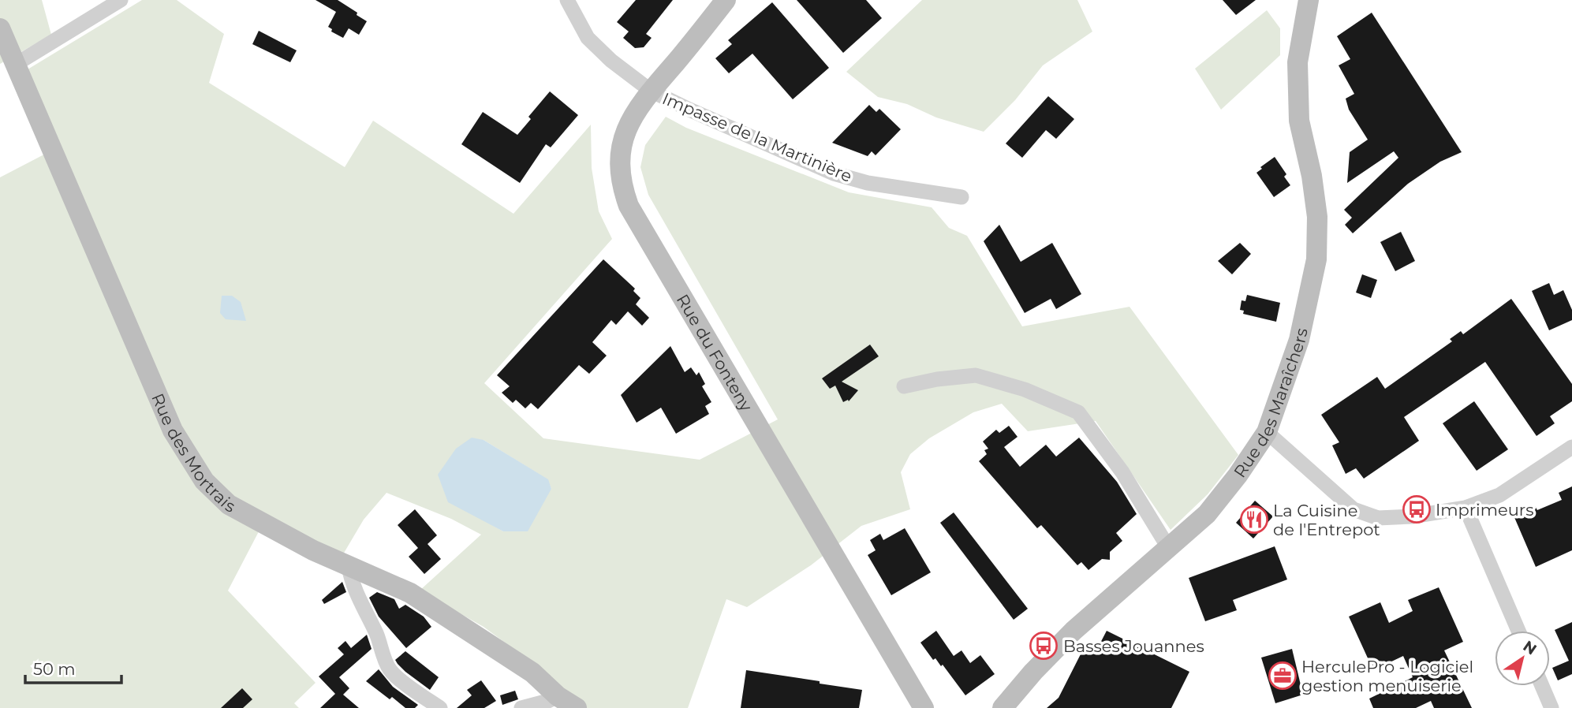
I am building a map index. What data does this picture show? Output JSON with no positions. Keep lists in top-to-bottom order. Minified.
{"streets":{"street":["Impasse de la Martinière","Rue du Fonteny","Rue des Maraîchers","Rue des Mortrais"]},"crossings":[["Impasse de la Martinière","Rue du Fonteny"]],"places":{"bus stop":["Imprimeurs","Basses Jouannes"],"restaurant":["La Cuisine de l'Entrepot"],"office":["HerculePro - Logiciel gestion menuiserie"]},"scale_bar":"50 m","north":"top right"}
